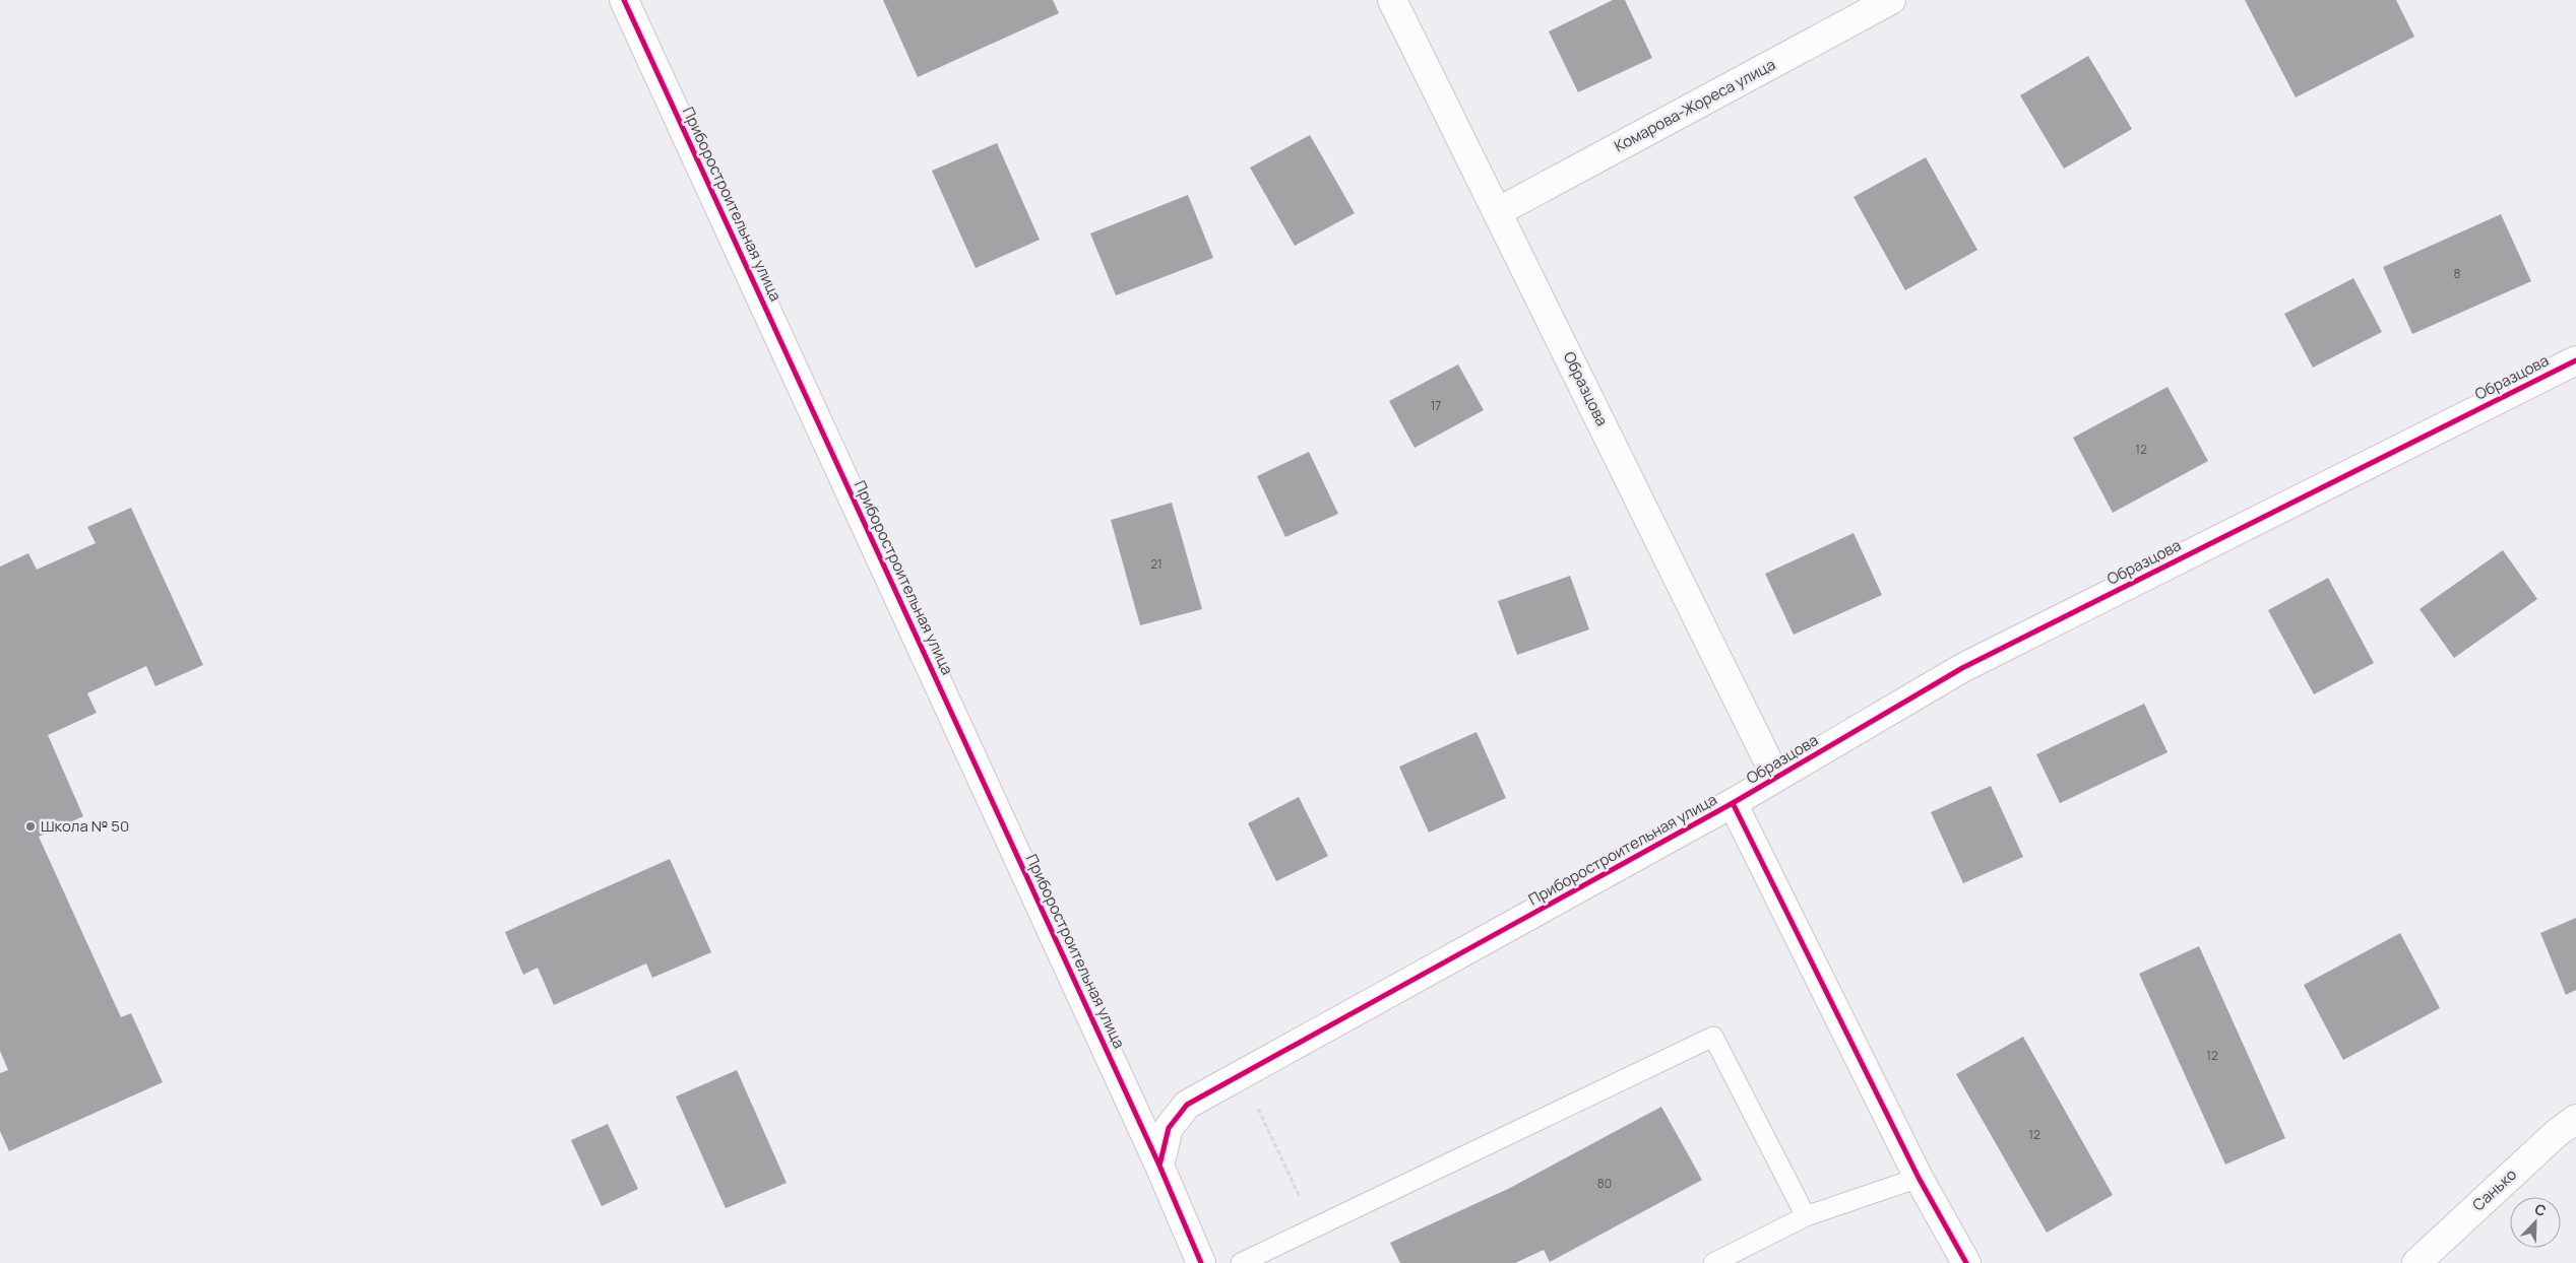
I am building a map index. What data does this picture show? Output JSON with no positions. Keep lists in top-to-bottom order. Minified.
{"streets":{"street":["Комарова-Жореса улица","Приборостроительная улица","Образцова","Санько"]},"crossings":[["Комарова-Жореса улица","Образцова"],["Приборостроительная улица","Образцова"]],"places":["Школа № 50"],"house_numbers":["8","17","12","21","12","12","80"],"north":"top right"}
